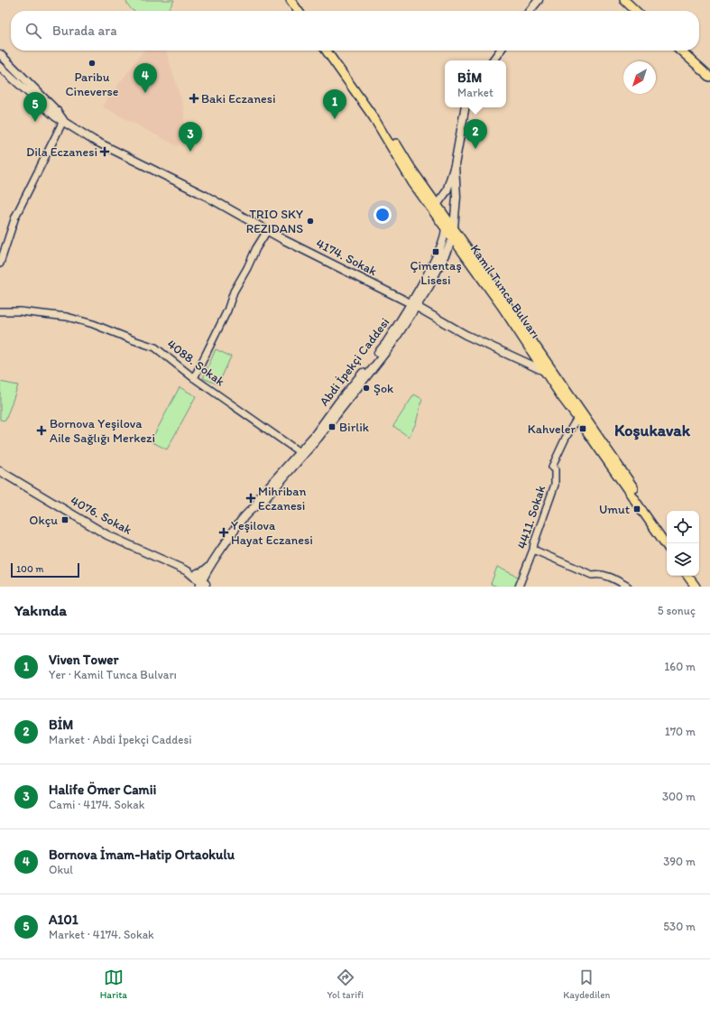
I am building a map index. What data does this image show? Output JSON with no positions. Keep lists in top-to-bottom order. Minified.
{"streets":{"main road":["4174. Sokak","Kamil Tunca Bulvarı","Abdi İpekçi Caddesi","4076. Sokak"],"street":["4088. Sokak","4411. Sokak"]},"crossings":[["4174. Sokak","Kamil Tunca Bulvarı"],["4174. Sokak","Abdi İpekçi Caddesi"],["Kamil Tunca Bulvarı","Abdi İpekçi Caddesi"],["Kamil Tunca Bulvarı","4411. Sokak"],["Abdi İpekçi Caddesi","4088. Sokak"],["Abdi İpekçi Caddesi","4076. Sokak"]],"districts":["Koşukavak"],"places":{"other":["Paribu Cineverse","TRIO SKY REZIDANS","Şok"],"health":["Baki Eczanesi","Dila Eczanesi","Bornova Yeşilova Aile Sağlığı Merkezi","Mihriban Eczanesi","Yeşilova Hayat Eczanesi"],"transit":["Çimentaş Lisesi","Birlik","Kahveler","Umut","Okçu"]},"scale_bar":"100 m","north":"bottom left","page":{"search":"Burada ara","popup":["BİM","Market"],"pins":["4","1","5","2","3"],"scale":"100 m","heading":["Yakında","5 sonuç"],"list":[{"mark":"1","name":"Viven Tower","note":"Yer · Kamil Tunca Bulvarı","value":"160 m"},{"mark":"2","name":"BİM","note":"Market · Abdi İpekçi Caddesi","value":"170 m"},{"mark":"3","name":"Halife Ömer Camii","note":"Cami · 4174. Sokak","value":"300 m"},{"mark":"4","name":"Bornova İmam-Hatip Ortaokulu","note":"Okul","value":"390 m"},{"mark":"5","name":"A101","note":"Market · 4174. Sokak","value":"530 m"}],"nav":["Harita","Yol tarifi","Kaydedilen"]}}
